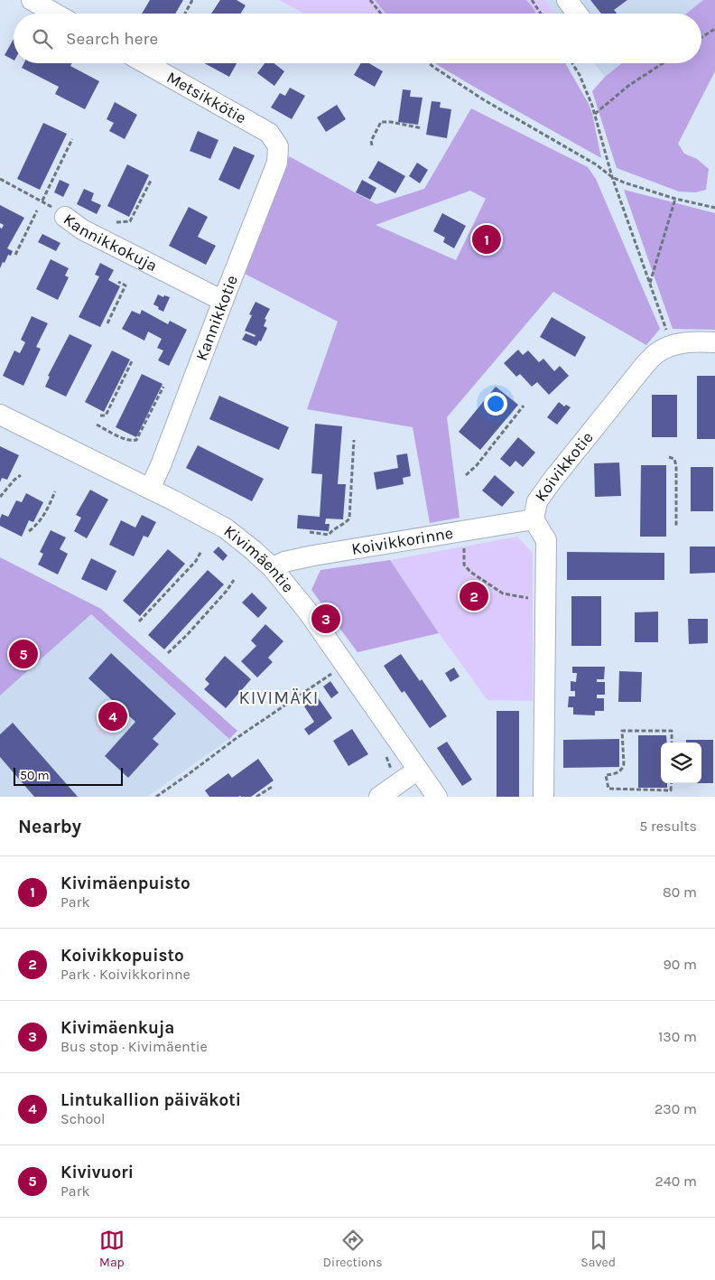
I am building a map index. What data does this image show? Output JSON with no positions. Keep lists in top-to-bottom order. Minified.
{"streets":{"street":["Metsikkötie","Kannikkokuja","Kannikkotie","Koivikkotie","Koivikkorinne","Kivimäentie"]},"crossings":[["Metsikkötie","Kannikkotie"],["Kannikkokuja","Kannikkotie"],["Kannikkotie","Kivimäentie"],["Koivikkotie","Koivikkorinne"],["Koivikkorinne","Kivimäentie"]],"districts":["KIVIMÄKI"],"scale_bar":"50 m","page":{"search":"Search here","pins":["1","2","3","5","4"],"scale":"50 m","heading":["Nearby","5 results"],"list":[{"mark":"1","name":"Kivimäenpuisto","note":"Park","value":"80 m"},{"mark":"2","name":"Koivikkopuisto","note":"Park · Koivikkorinne","value":"90 m"},{"mark":"3","name":"Kivimäenkuja","note":"Bus stop · Kivimäentie","value":"130 m"},{"mark":"4","name":"Lintukallion päiväkoti","note":"School","value":"230 m"},{"mark":"5","name":"Kivivuori","note":"Park","value":"240 m"}],"nav":["Map","Directions","Saved"]}}
